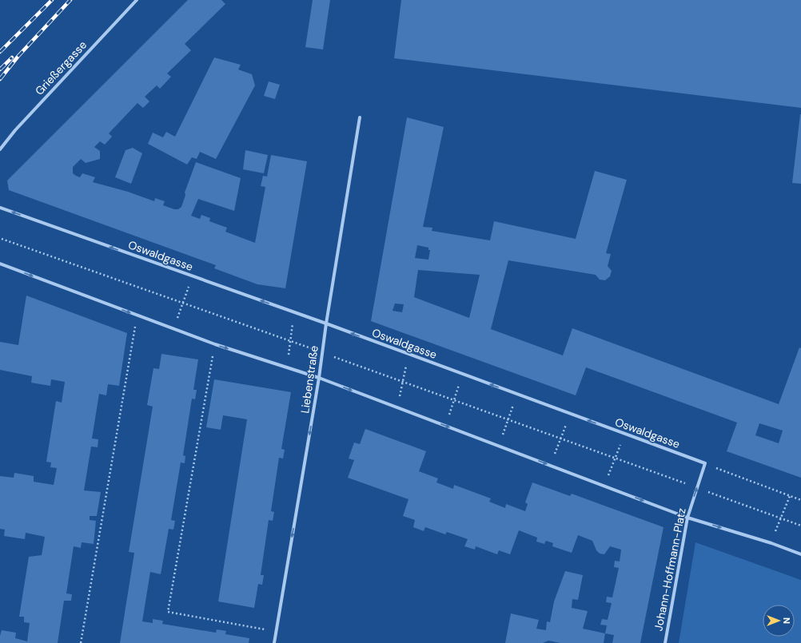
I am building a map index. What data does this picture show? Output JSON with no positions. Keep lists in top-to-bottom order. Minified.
{"streets":{"street":["Grießergasse","Oswaldgasse","Liebenstraße","Johann-Hoffmann-Platz"]},"crossings":[["Oswaldgasse","Liebenstraße"],["Oswaldgasse","Johann-Hoffmann-Platz"]],"one_way":["Oswaldgasse","Liebenstraße"],"north":"right"}
